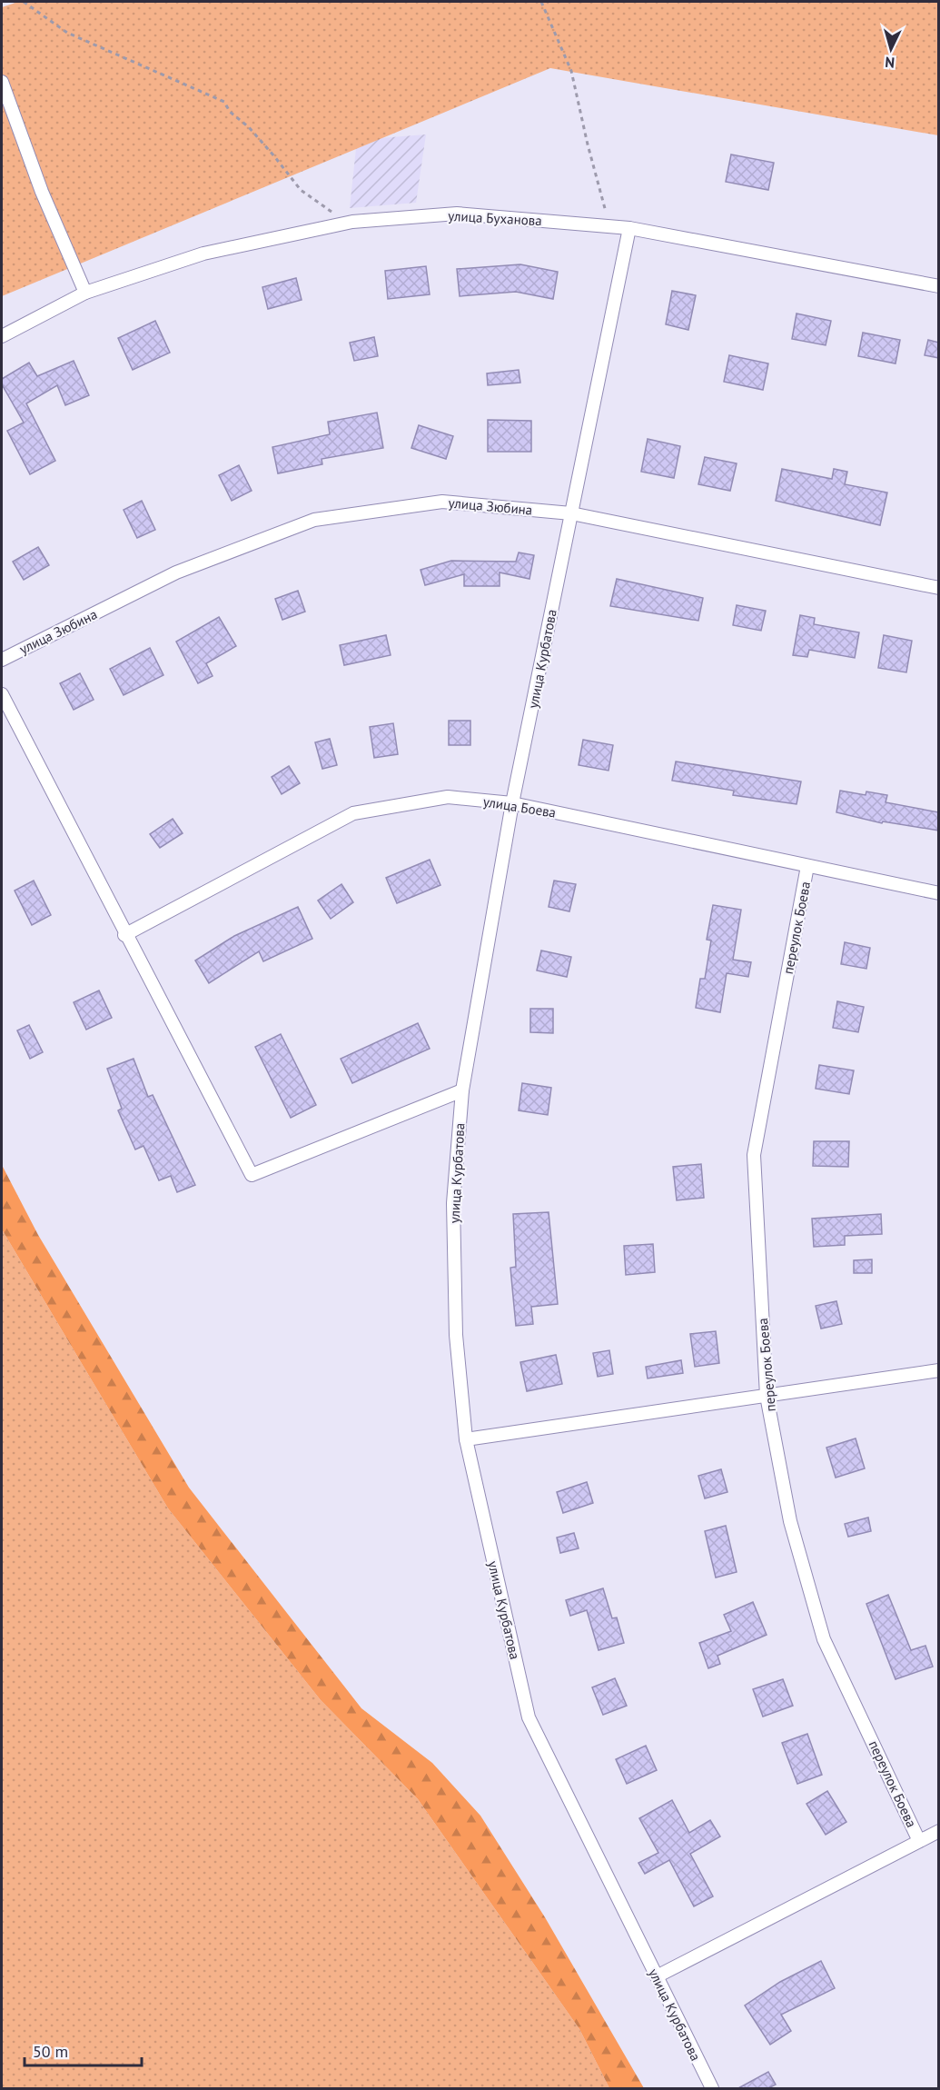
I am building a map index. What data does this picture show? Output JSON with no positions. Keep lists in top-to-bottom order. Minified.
{"streets":{"street":["улица Буханова","улица Зюбина","улица Курбатова","улица Боева","переулок Боева"]},"crossings":[["улица Буханова","улица Курбатова"],["улица Зюбина","улица Курбатова"],["улица Курбатова","улица Боева"],["улица Боева","переулок Боева"]],"scale_bar":"50 m","north":"bottom"}
